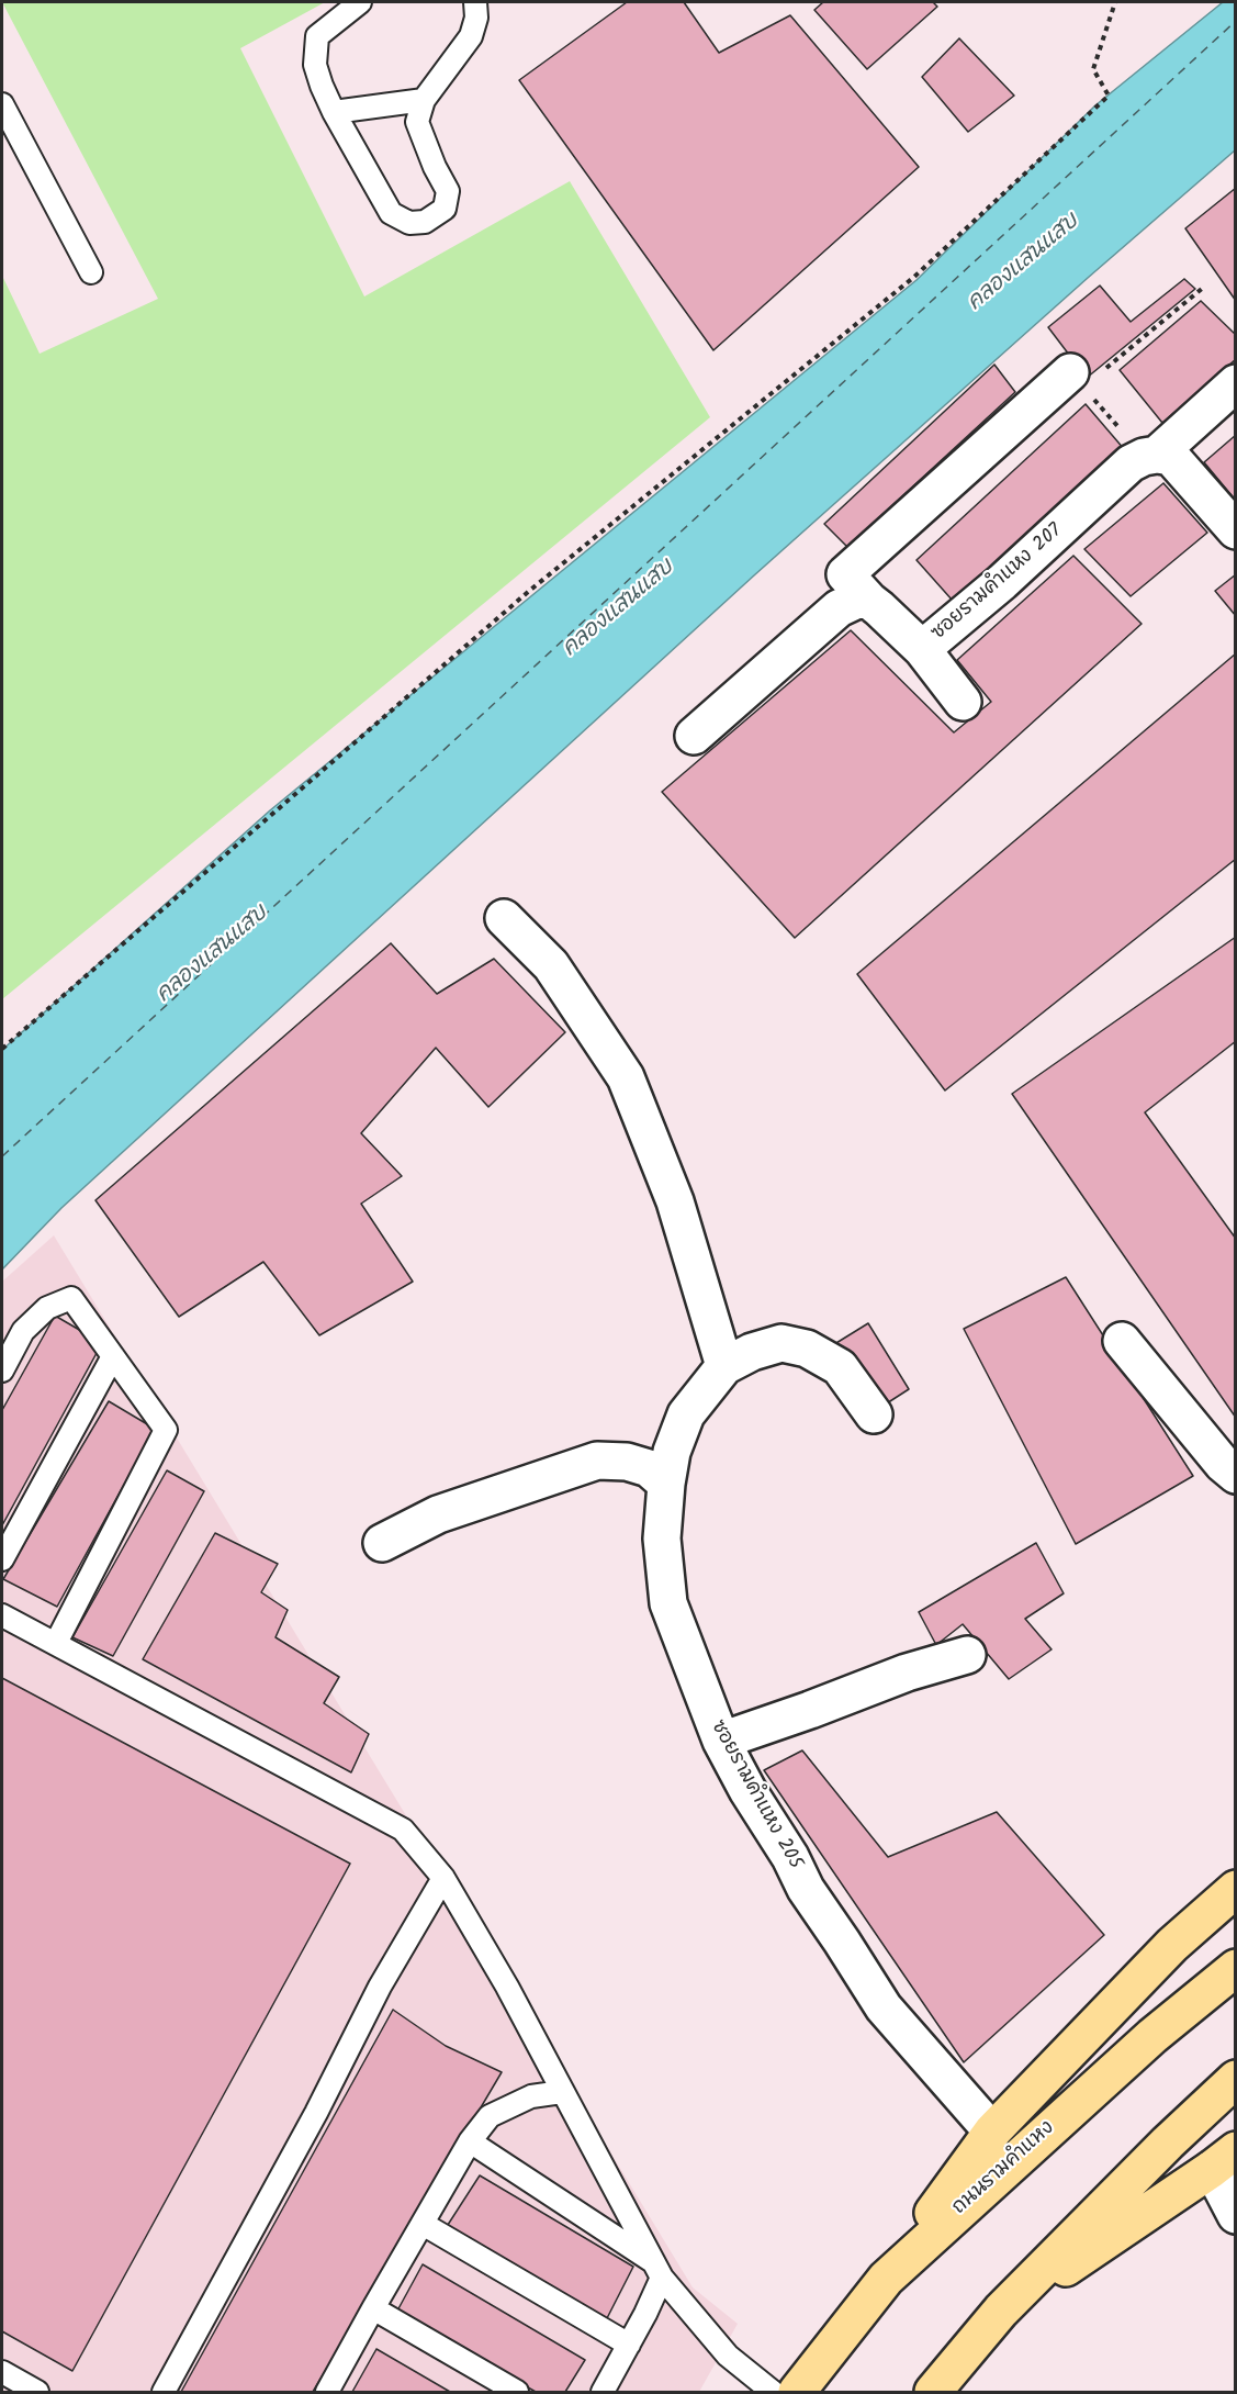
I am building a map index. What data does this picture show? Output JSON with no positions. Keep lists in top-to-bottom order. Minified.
{"streets":{"main road":["ถนนรามคำแหง"],"street":["ซอยรามคำแหง 207","ซอยรามคำแหง 205"]},"water":["คลองแสนแสบ"]}
